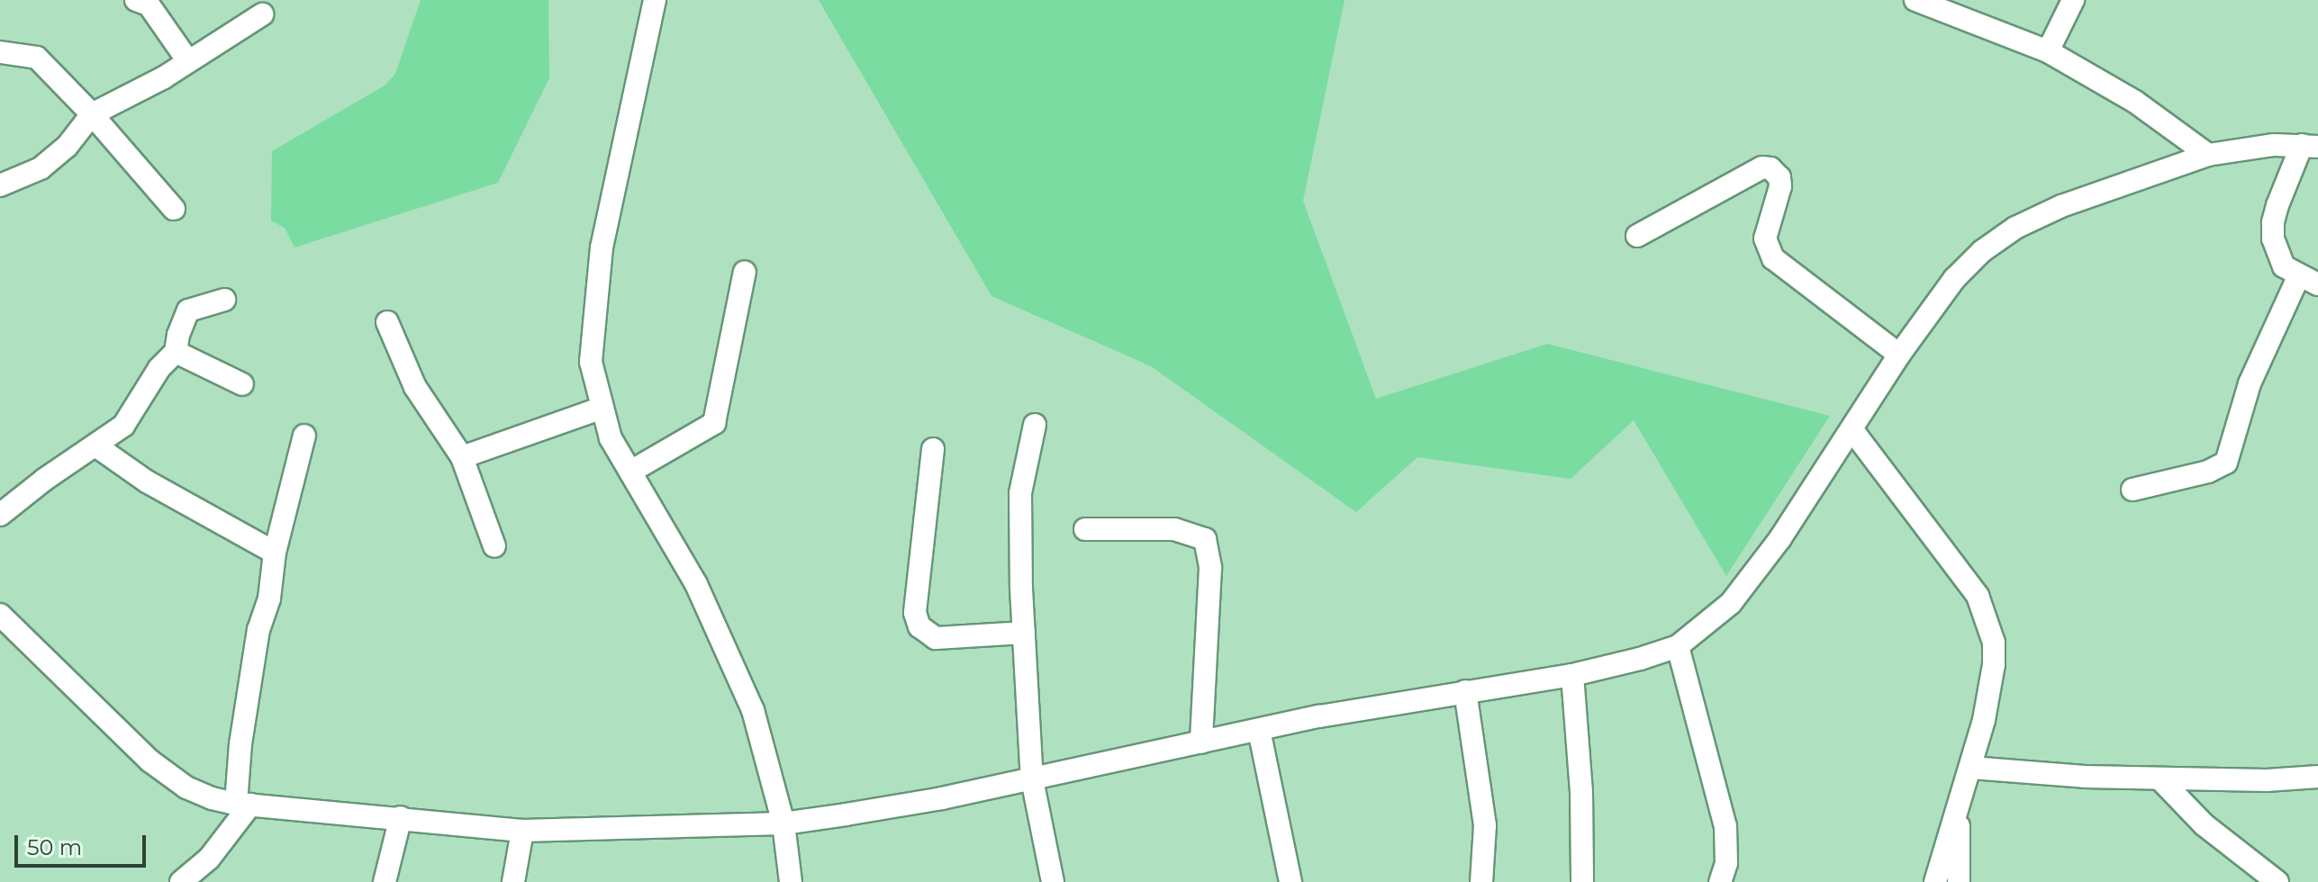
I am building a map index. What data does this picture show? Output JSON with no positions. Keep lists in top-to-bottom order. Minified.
{"scale_bar":"50 m"}
